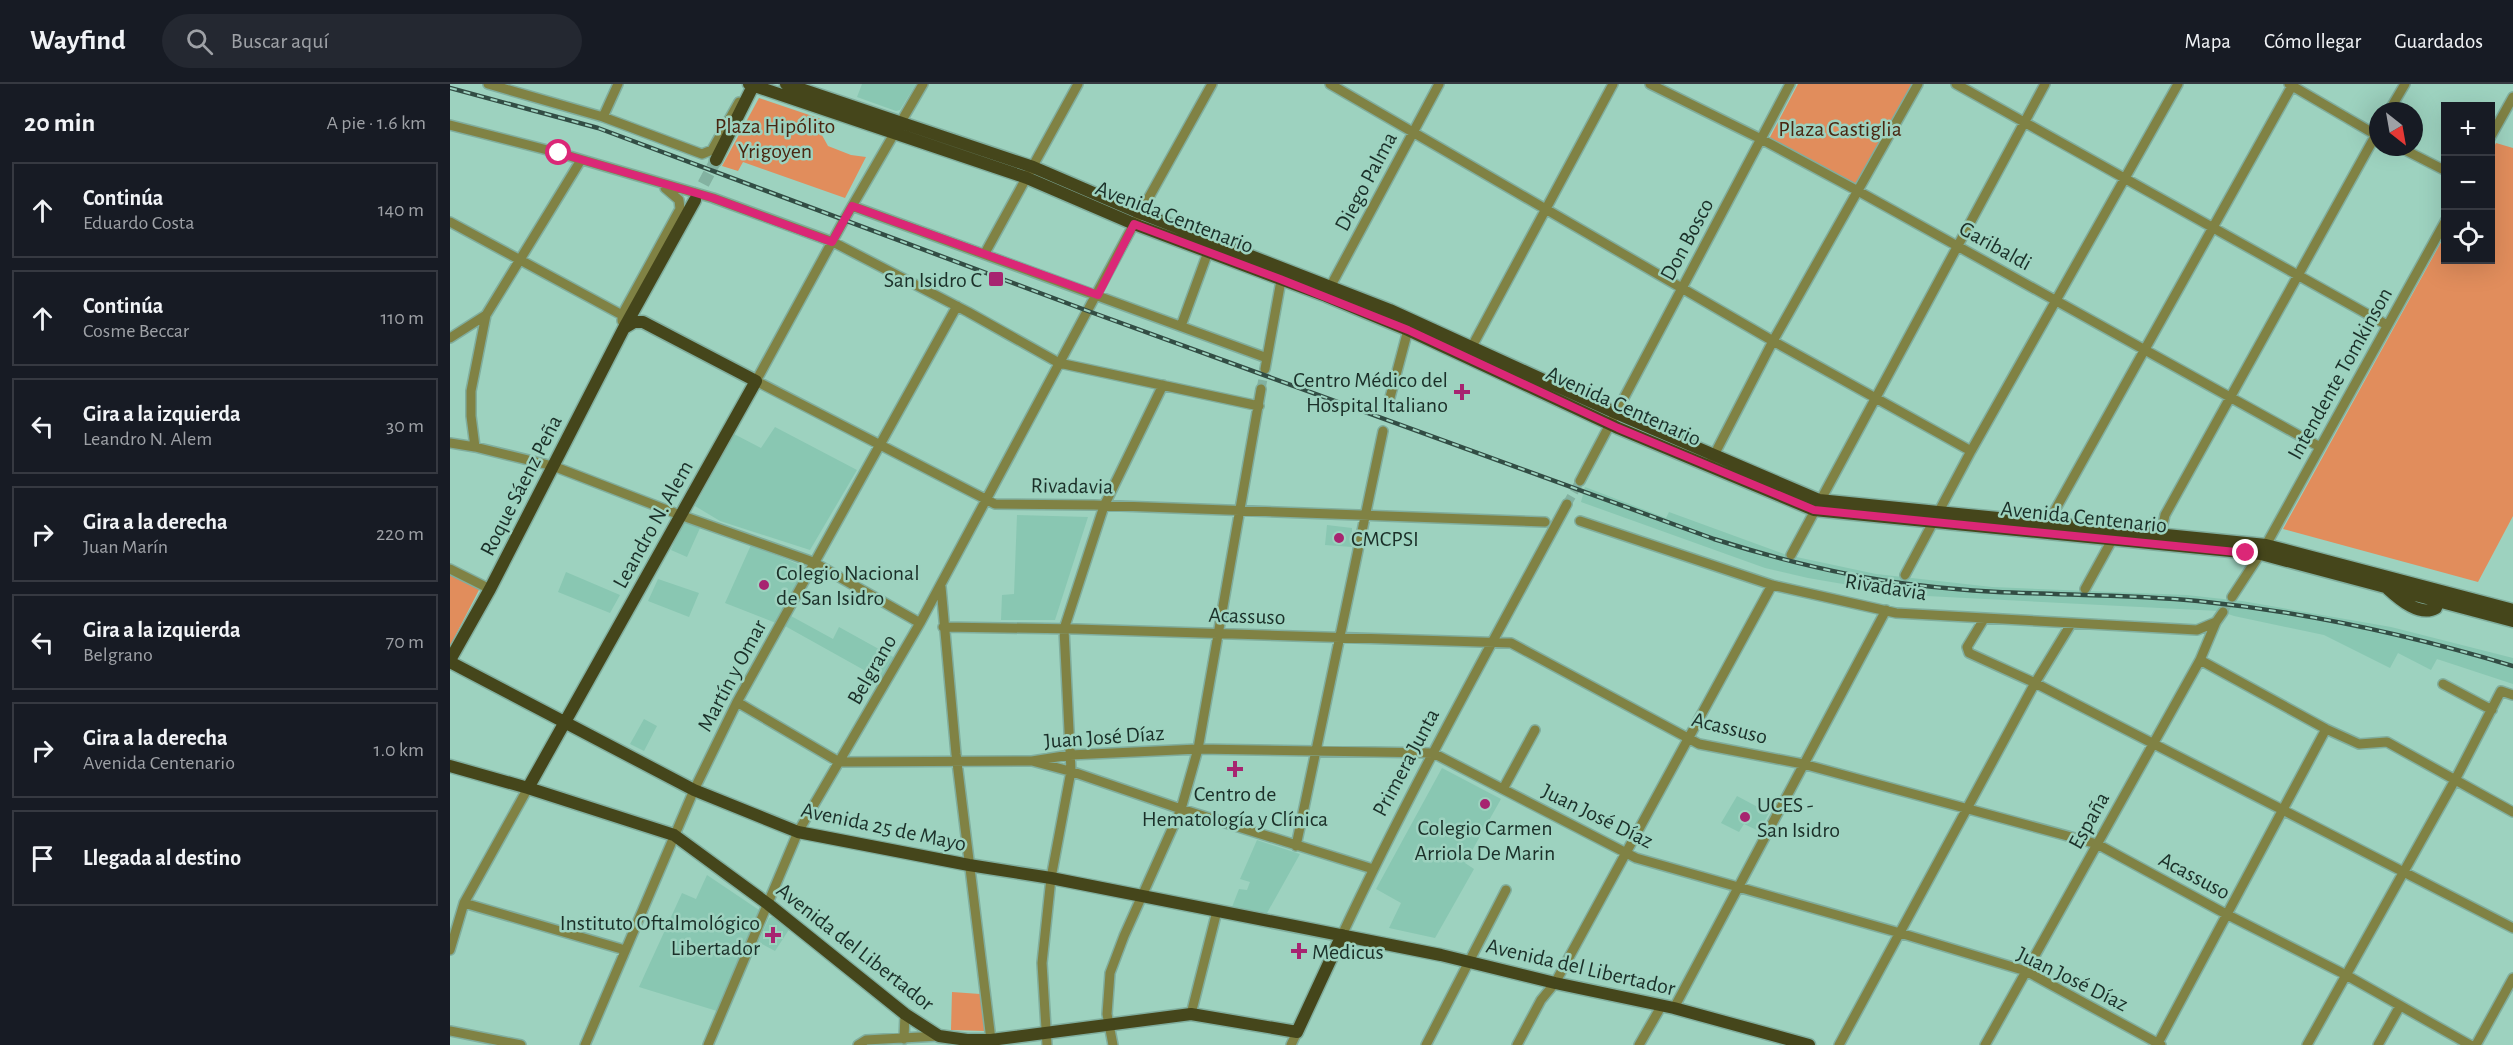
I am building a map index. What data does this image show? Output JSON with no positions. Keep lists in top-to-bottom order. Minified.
{"streets":{"main road":["Avenida Centenario","Roque Sáenz Peña","Rivadavia","Leandro N. Alem","Primera Junta","Avenida 25 de Mayo","Avenida del Libertador"],"street":["Diego Palma","Don Bosco","Garibaldi","Intendente Tomkinson","Acassuso","Belgrano","Martín y Omar","Juan José Díaz","España"]},"crossings":[["Diego Palma","Avenida Centenario"],["Avenida Centenario","Don Bosco"],["Avenida Centenario","Intendente Tomkinson"],["Avenida Centenario","Leandro N. Alem"],["Avenida Centenario","Belgrano"],["Don Bosco","Garibaldi"],["Garibaldi","Intendente Tomkinson"],["Roque Sáenz Peña","Avenida 25 de Mayo"],["Rivadavia","Leandro N. Alem"],["Rivadavia","Belgrano"],["Rivadavia","Martín y Omar"],["Rivadavia","España"],["Leandro N. Alem","Avenida 25 de Mayo"],["Leandro N. Alem","Avenida del Libertador"],["Acassuso","Primera Junta"],["Acassuso","España"],["Belgrano","Avenida 25 de Mayo"],["Belgrano","Avenida del Libertador"],["Martín y Omar","Avenida 25 de Mayo"],["Martín y Omar","Avenida del Libertador"],["Juan José Díaz","Primera Junta"],["Juan José Díaz","España"],["Primera Junta","Avenida 25 de Mayo"],["Primera Junta","Avenida del Libertador"],["Avenida 25 de Mayo","Avenida del Libertador"]],"parks":["Plaza Hipólito Yrigoyen","Plaza Castiglia"],"places":{"transit":["San Isidro C"],"health":["Centro Médico del Hospital Italiano","Centro de Hematología y Clínica","Instituto Oftalmológico Libertador","Medicus"],"other":["CMCPSI","Colegio Nacional de San Isidro","Colegio Carmen Arriola De Marin","UCES - San Isidro"]},"north":"bottom right","page":{"header":"Wayfind","search":"Buscar aquí","nav":["Mapa","Cómo llegar","Guardados"],"heading":["20 min","A pie · 1.6 km"],"map_buttons":["+","−"],"list":[["Continúa","Eduardo Costa","140 m"],["Continúa","Cosme Beccar","110 m"],["Gira a la izquierda","Leandro N. Alem","30 m"],["Gira a la derecha","Juan Marín","220 m"],["Gira a la izquierda","Belgrano","70 m"],["Gira a la derecha","Avenida Centenario","1.0 km"],"Llegada al destino"]}}
